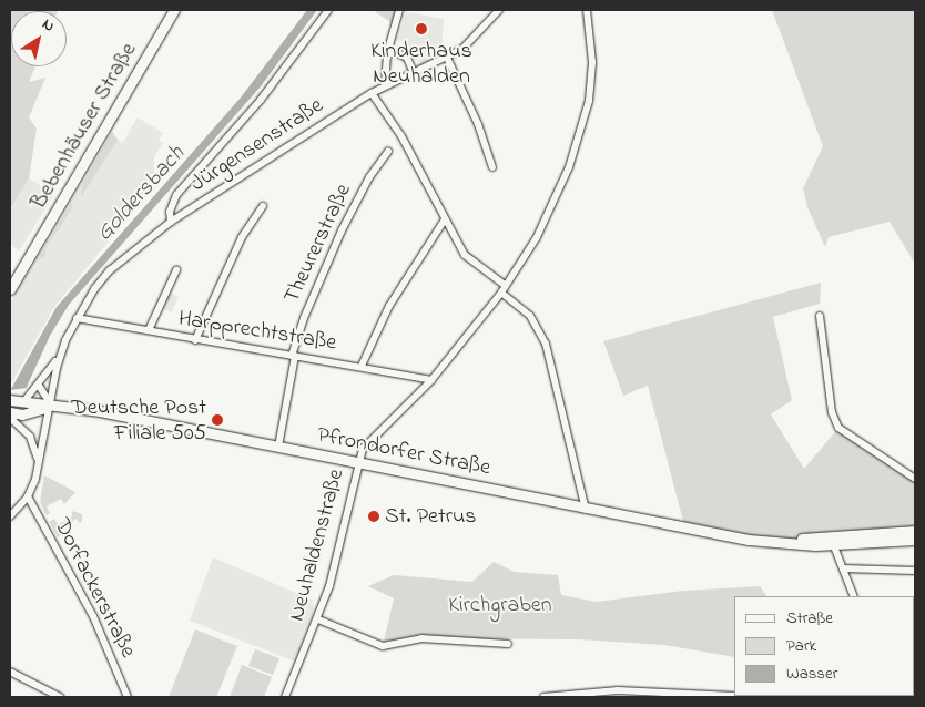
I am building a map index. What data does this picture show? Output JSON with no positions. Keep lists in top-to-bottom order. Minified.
{"streets":{"street":["Bebenhäuser Straße","Jürgensenstraße","Theurerstraße","Harpprechtstraße","Pfrondorfer Straße","Neuhaldenstraße","Dorfackerstraße"]},"crossings":[["Jürgensenstraße","Harpprechtstraße"],["Jürgensenstraße","Pfrondorfer Straße"],["Jürgensenstraße","Dorfackerstraße"],["Theurerstraße","Harpprechtstraße"],["Theurerstraße","Pfrondorfer Straße"],["Pfrondorfer Straße","Neuhaldenstraße"]],"water":["Goldersbach"],"parks":["Kirchgraben"],"places":["Kinderhaus Neuhalden","Deutsche Post Filiale 505","St. Petrus"],"legend":["Straße","Park","Wasser"],"north":"top right"}
